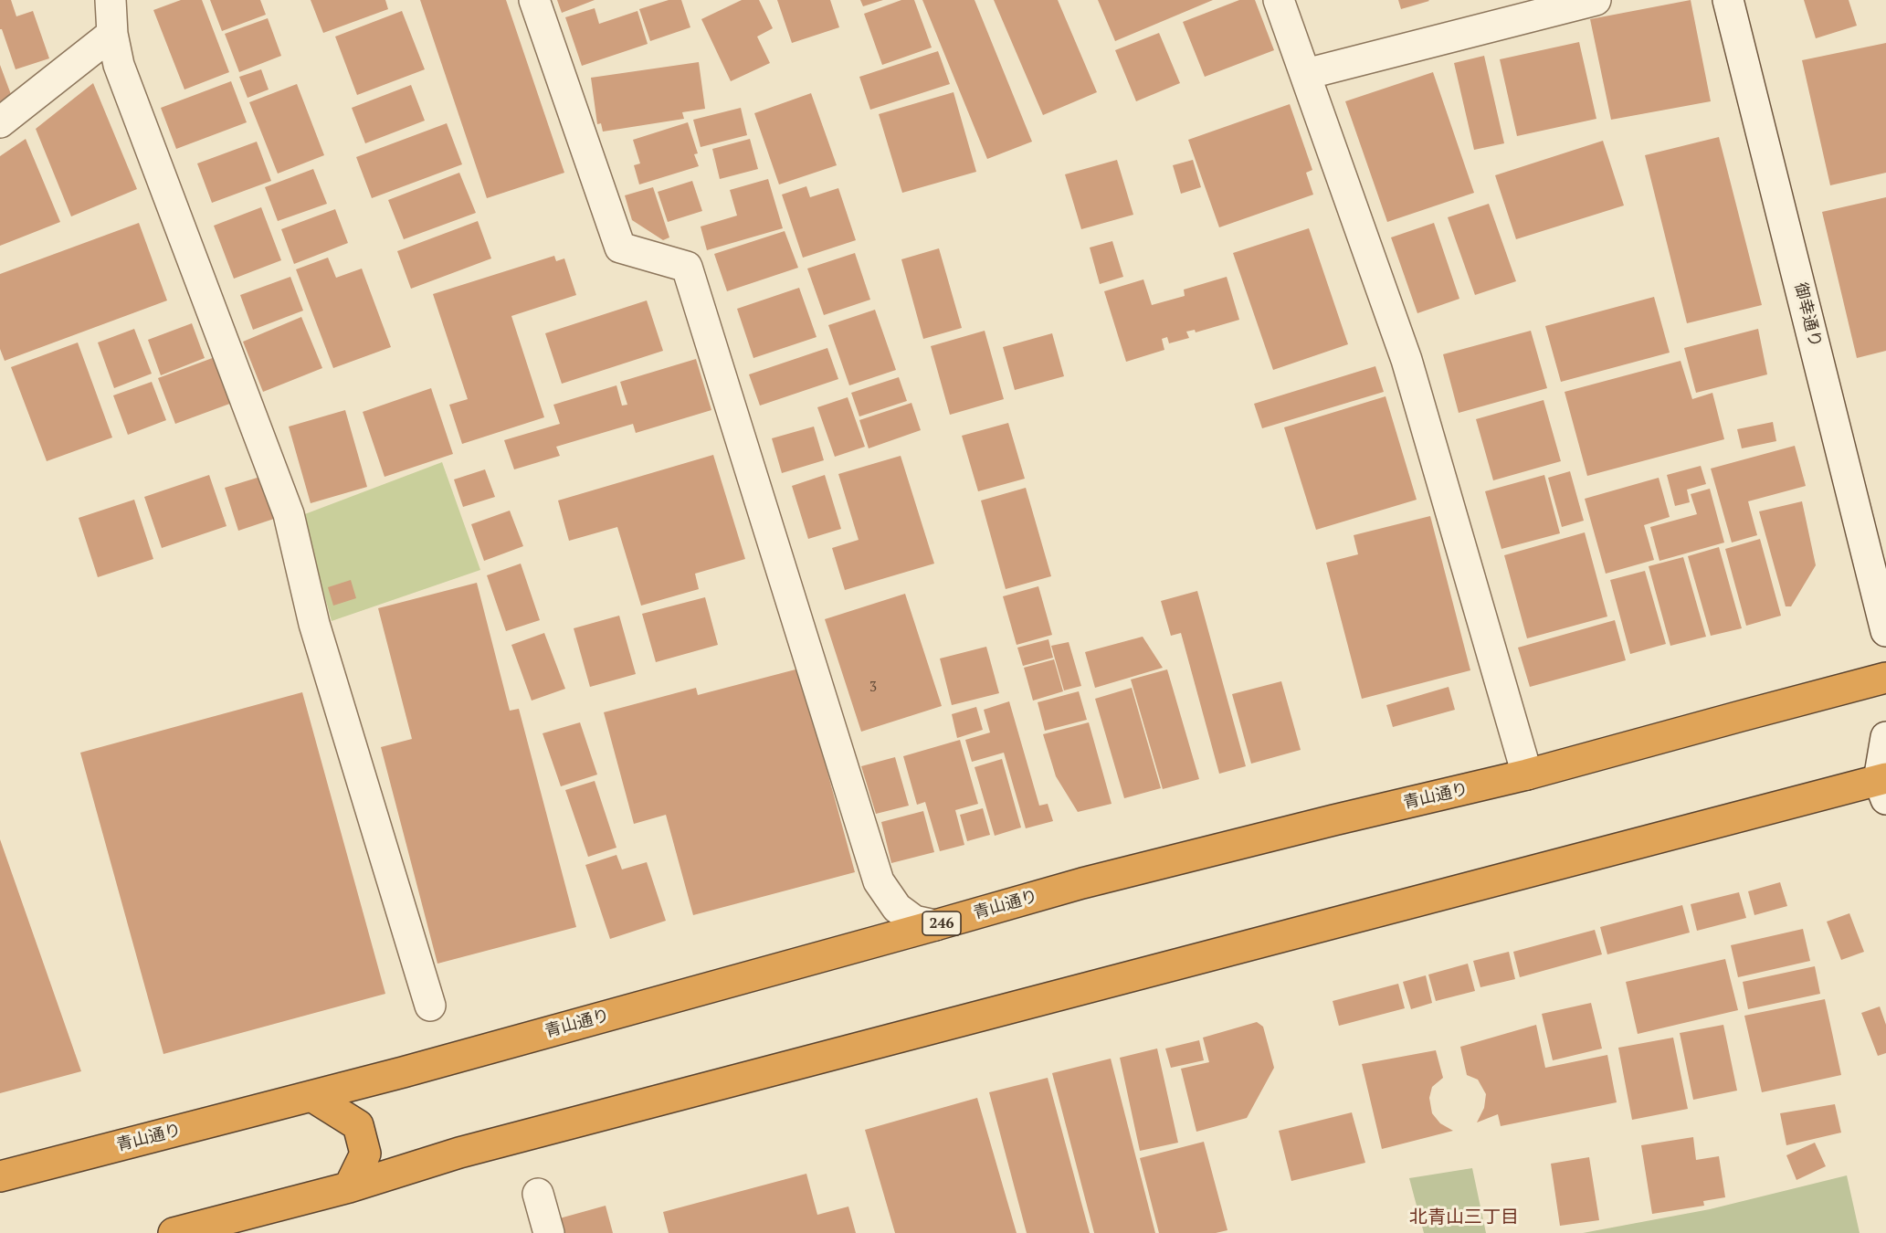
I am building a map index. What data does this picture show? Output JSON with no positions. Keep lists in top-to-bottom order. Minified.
{"streets":{"highway":["青山通り","246"],"street":["御幸通り"]},"districts":["北青山三丁目"],"house_numbers":["3"]}
